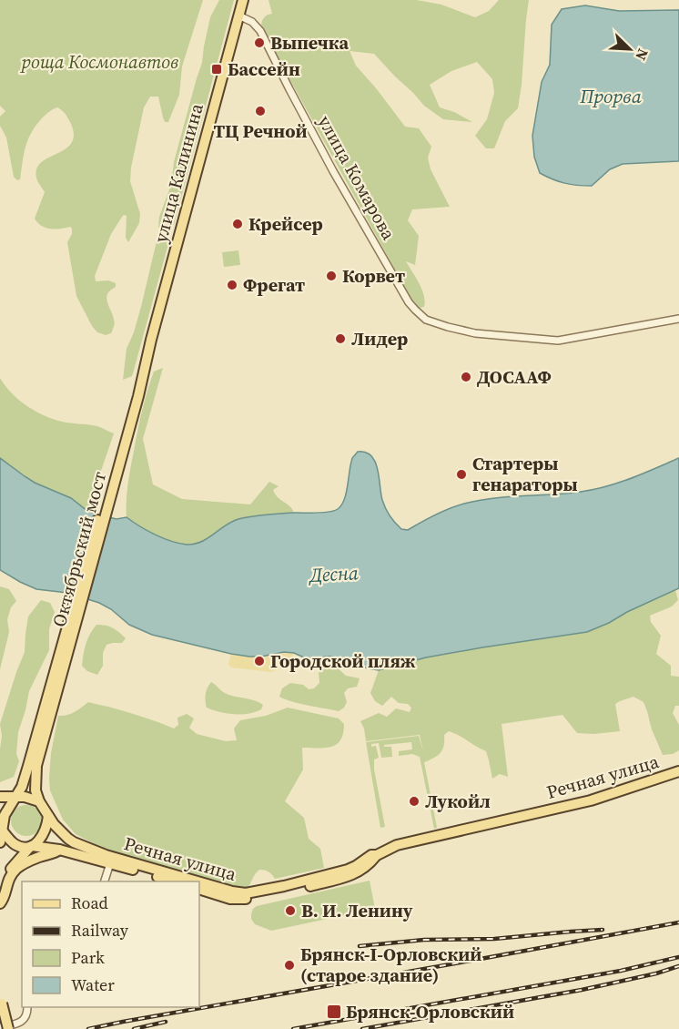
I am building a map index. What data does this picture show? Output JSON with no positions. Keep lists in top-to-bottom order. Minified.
{"streets":{"main road":["улица Калинина","Октябрьский мост","Речная улица"],"street":["улица Комарова"]},"crossings":[["улица Калинина","улица Комарова"],["улица Калинина","Октябрьский мост"]],"water":["Прорва","Десна"],"parks":["роща Космонавтов"],"places":{"other":["Выпечка","ТЦ Речной","Крейсер","Корвет","Фрегат","Лидер","ДОСААФ","Стартеры генараторы","Городской пляж","Лукойл","В. И. Ленину","Брянск-I-Орловский (старое здание)"],"transit":["Бассейн","Брянск-Орловский"]},"legend":["Road","Railway","Park","Water"],"north":"bottom right"}
